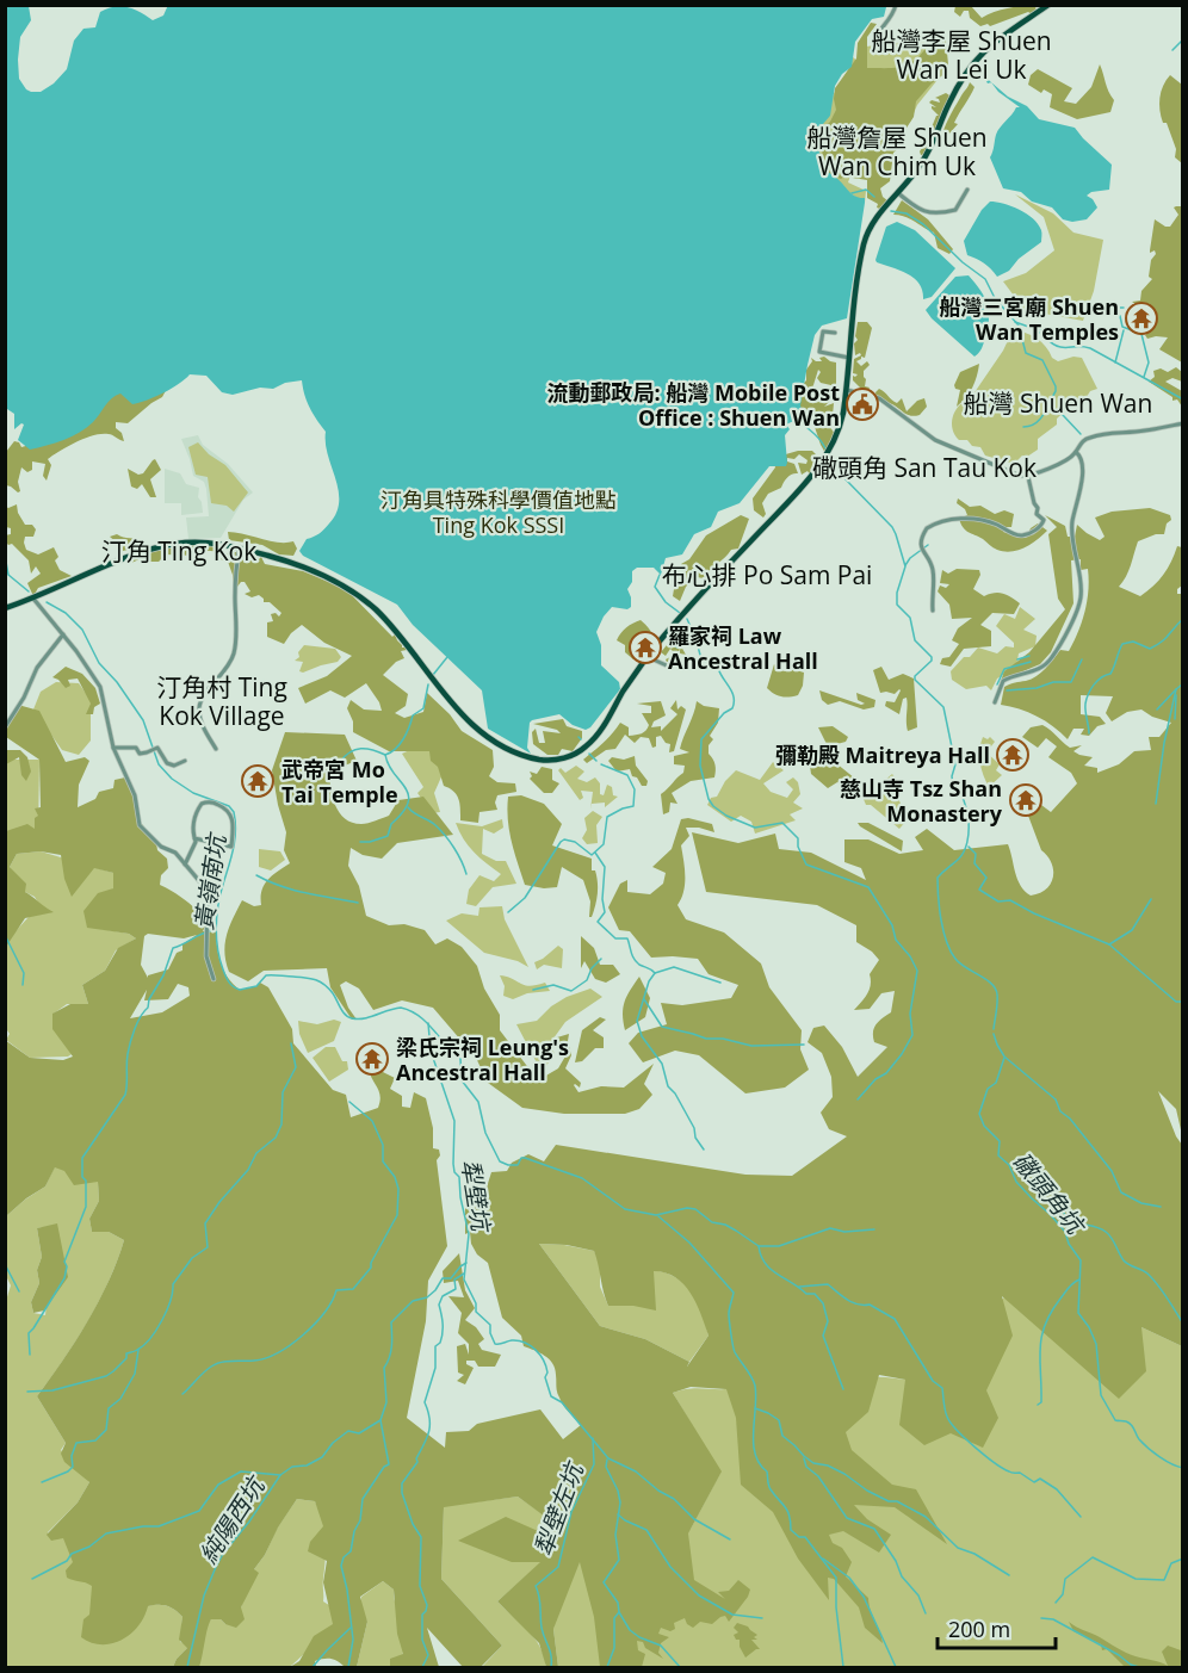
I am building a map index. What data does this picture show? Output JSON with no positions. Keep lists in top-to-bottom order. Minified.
{"districts":["船灣李屋 Shuen Wan Lei Uk","船灣詹屋 Shuen Wan Chim Uk","船灣 Shuen Wan","䃟頭角 San Tau Kok","汀角 Ting Kok","布心排 Po Sam Pai","汀角村 Ting Kok Village"],"water":["黃嶺南坑","䃟頭角坑","犁壁坑","犁壁左坑","純陽西坑"],"parks":["汀角具特殊科學價值地點 Ting Kok SSSI"],"places":{"temple":["船灣三宮廟 Shuen Wan Temples","羅家祠 Law Ancestral Hall","彌勒殿 Maitreya Hall","武帝宮 Mo Tai Temple","慈山寺 Tsz Shan Monastery","梁氏宗祠 Leung's Ancestral Hall"],"public building":["流動郵政局: 船灣 Mobile Post Office : Shuen Wan"]},"scale_bar":"200 m"}
